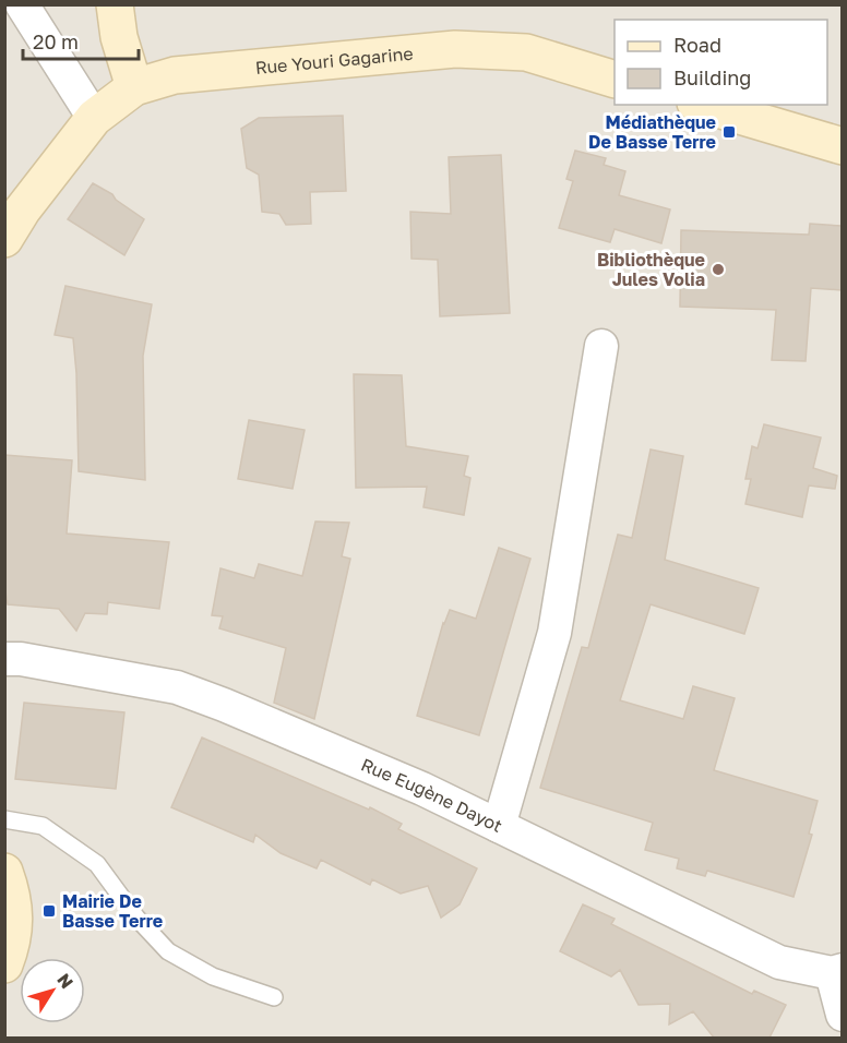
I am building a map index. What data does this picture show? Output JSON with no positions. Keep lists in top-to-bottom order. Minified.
{"streets":{"street":["Rue Youri Gagarine","Rue Eugène Dayot"]},"places":{"transit":["Médiathèque De Basse Terre","Mairie De Basse Terre"],"other":["Bibliothèque Jules Volia"]},"legend":["Road","Building"],"scale_bar":"20 m","north":"top right"}
